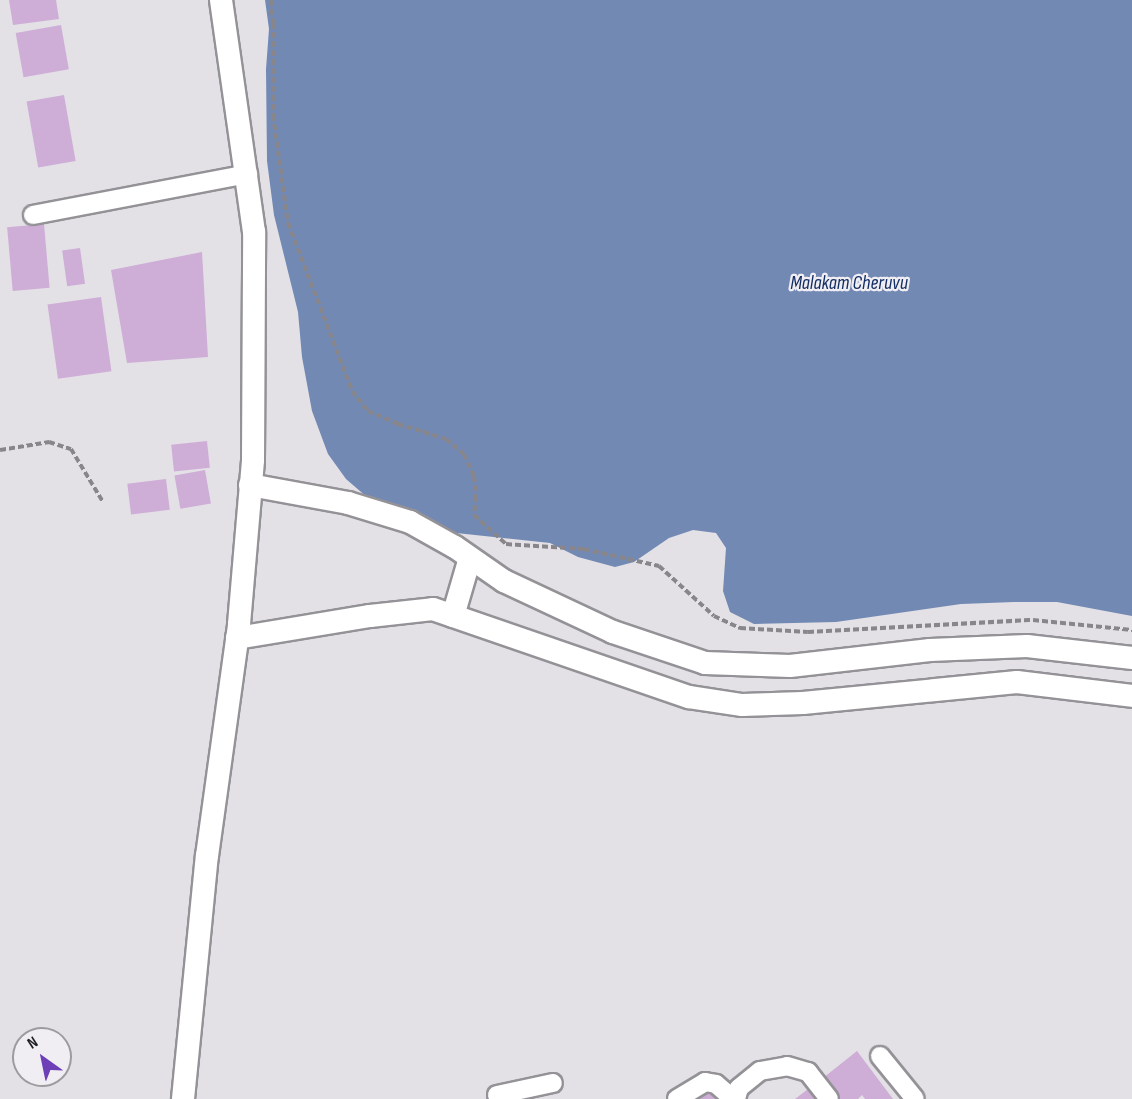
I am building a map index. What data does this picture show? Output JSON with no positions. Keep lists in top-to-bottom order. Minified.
{"water":["Malakam Cheruvu"],"north":"top left"}
